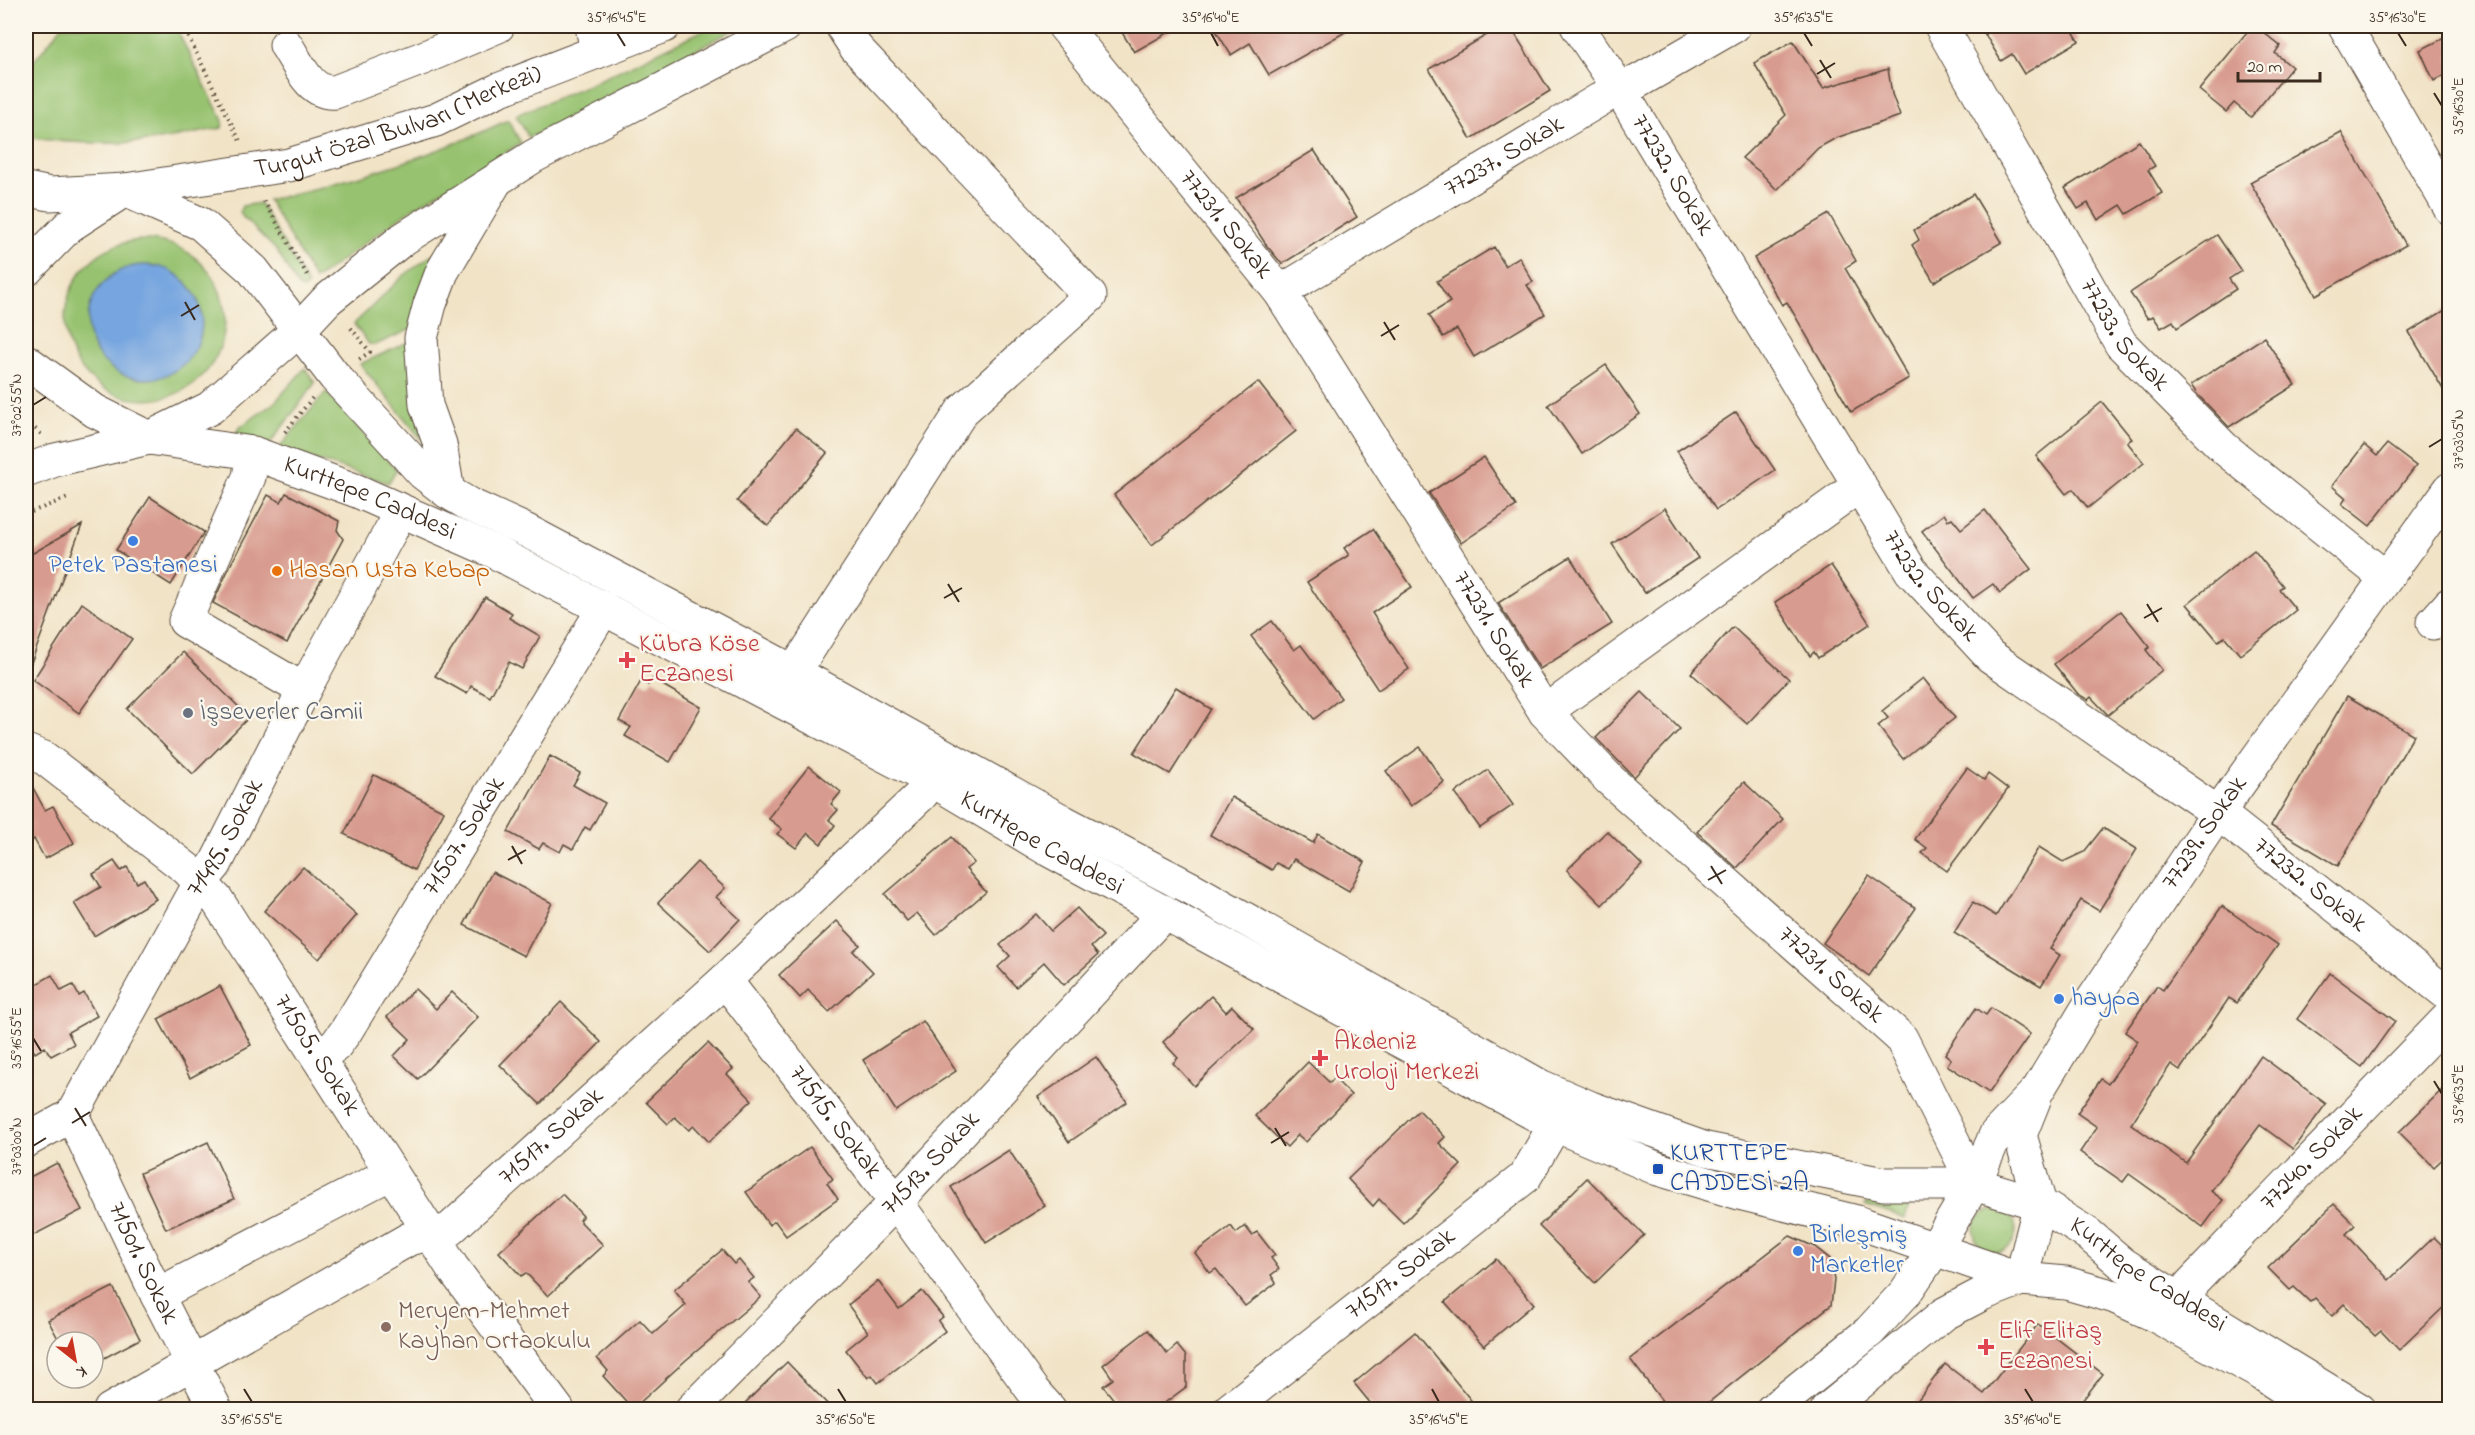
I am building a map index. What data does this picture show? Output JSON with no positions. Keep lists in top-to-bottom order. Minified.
{"streets":{"street":["Turgut Özal Bulvarı (Merkezi)","77237. Sokak","77232. Sokak","77231. Sokak","77233. Sokak","Kurttepe Caddesi","77239. Sokak","71507. Sokak","71495. Sokak","71505. Sokak","71515. Sokak","71517. Sokak","77240. Sokak","71513. Sokak","71501. Sokak"]},"crossings":[["Turgut Özal Bulvarı (Merkezi)","Kurttepe Caddesi"],["77237. Sokak","77232. Sokak"],["77237. Sokak","77231. Sokak"],["77232. Sokak","77239. Sokak"],["77231. Sokak","Kurttepe Caddesi"],["77231. Sokak","77239. Sokak"],["77233. Sokak","77239. Sokak"],["Kurttepe Caddesi","77239. Sokak"],["Kurttepe Caddesi","71507. Sokak"],["Kurttepe Caddesi","71495. Sokak"],["Kurttepe Caddesi","71517. Sokak"],["Kurttepe Caddesi","77240. Sokak"],["Kurttepe Caddesi","71513. Sokak"],["71507. Sokak","71505. Sokak"],["71495. Sokak","71505. Sokak"],["71495. Sokak","71501. Sokak"],["71505. Sokak","71517. Sokak"],["71515. Sokak","71517. Sokak"],["71515. Sokak","71513. Sokak"],["71517. Sokak","71501. Sokak"]],"places":{"other":["Petek Pastanesi","Hasan Usta Kebap","İşseverler Camii","haypa","Birleşmiş Marketler","Meryem-Mehmet Kayhan Ortaokulu"],"health":["Kübra Köse Eczanesi","Akdeniz Uroloji Merkezi","Elif Elitaş Eczanesi"],"transit":["KURTTEPE CADDESİ 2A"]},"scale_bar":"20 m","north":"bottom right","coordinates":["35°16'45\"E","35°16'40\"E","35°16'35\"E","35°16'30\"E","37°02'55\"N","37°03'05\"N","35°16'55\"E","37°03'00\"N","35°16'50\"E"]}
